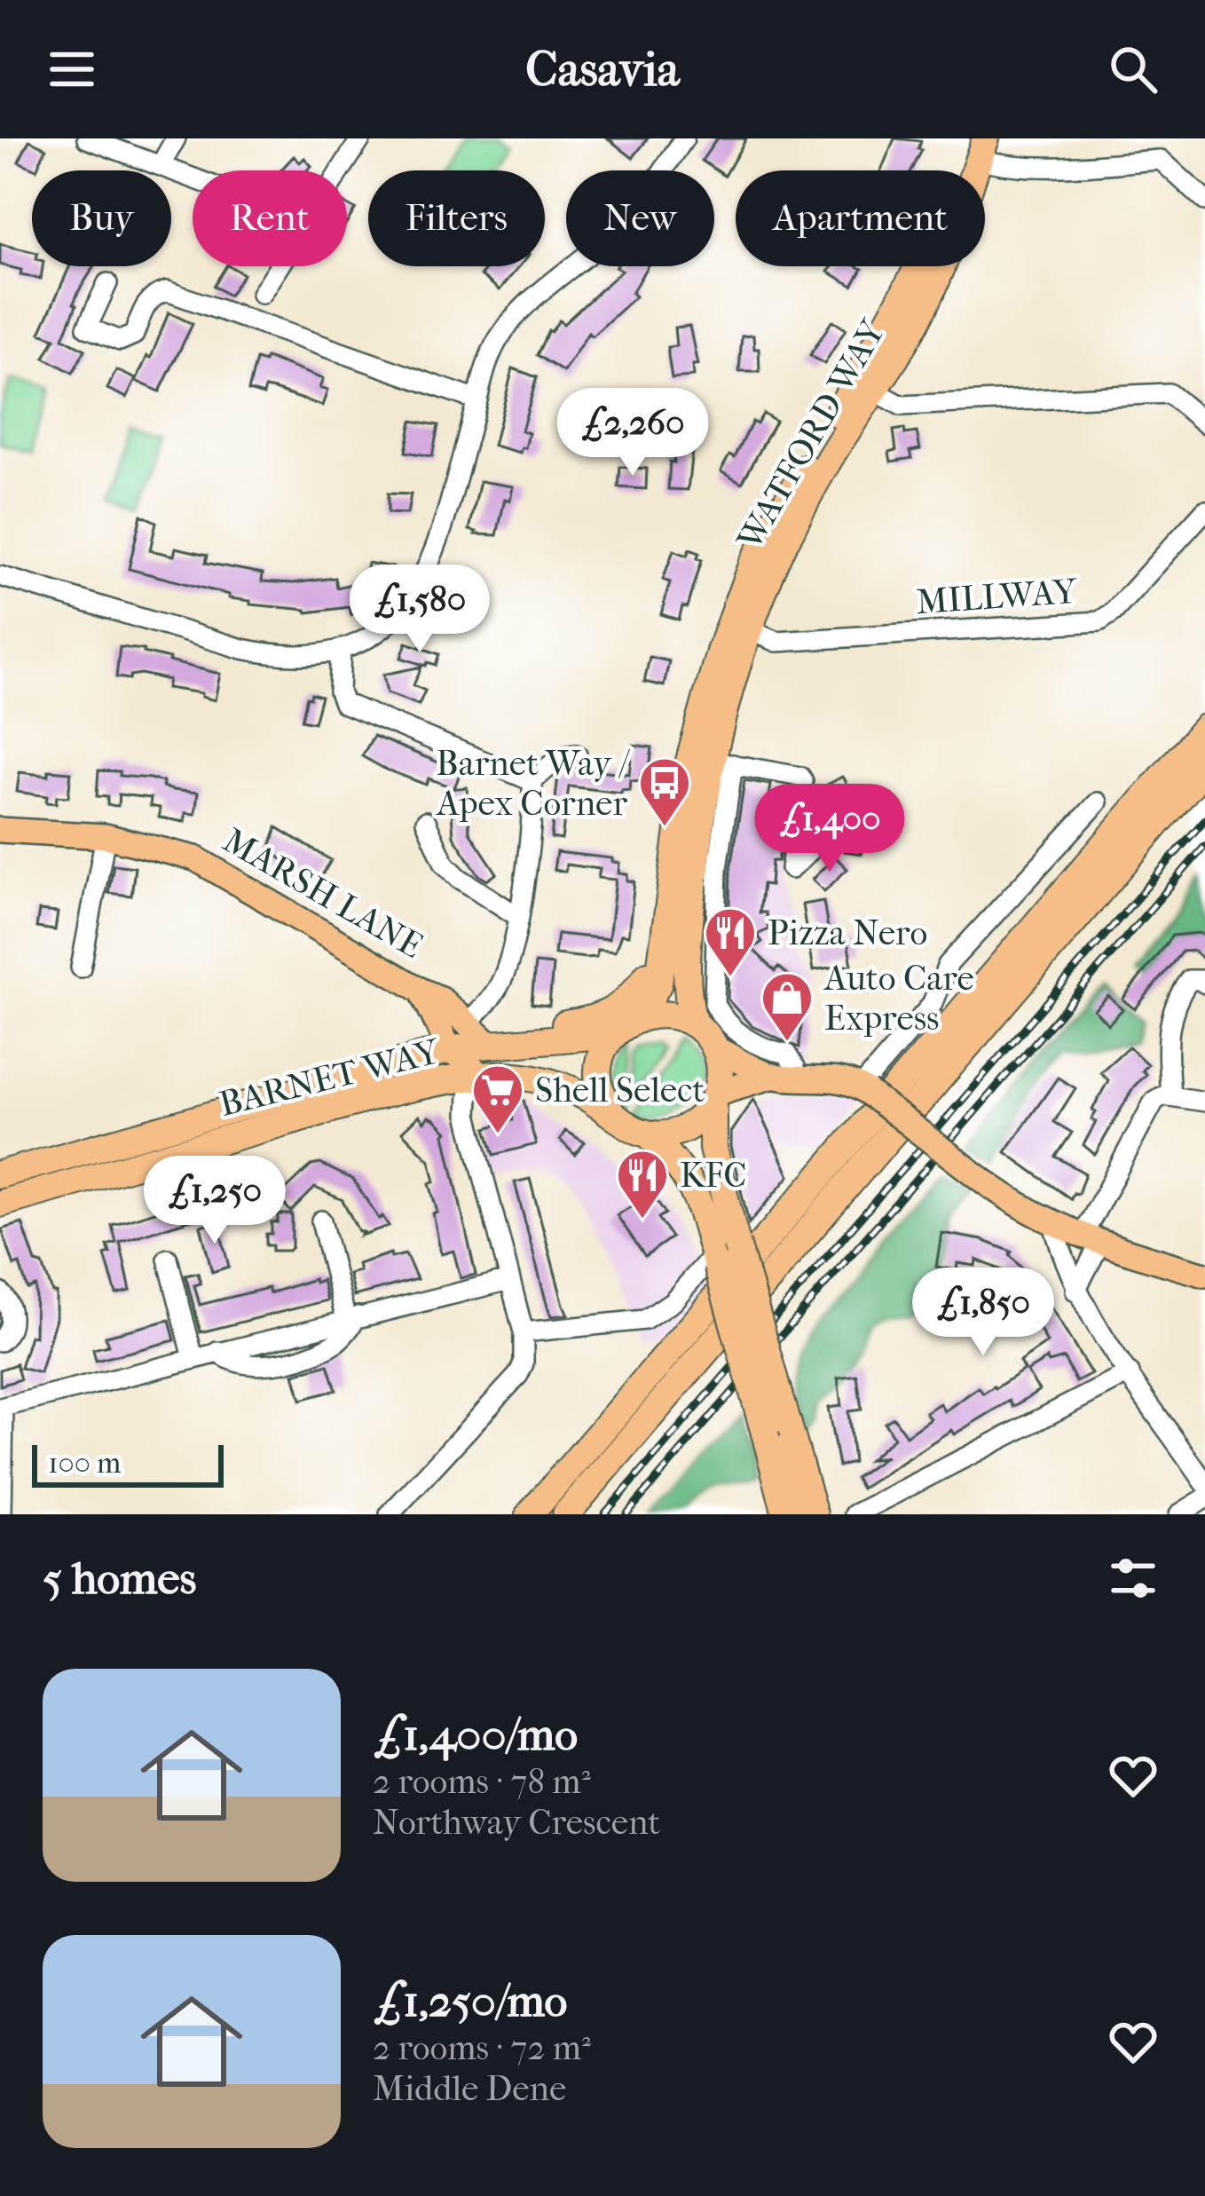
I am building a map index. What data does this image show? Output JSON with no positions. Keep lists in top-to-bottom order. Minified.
{"streets":{"highway":["WATFORD WAY","BARNET WAY"],"main road":["MARSH LANE"],"street":["MILLWAY"]},"crossings":[["WATFORD WAY","MILLWAY"],["WATFORD WAY","BARNET WAY"],["MARSH LANE","BARNET WAY"]],"places":{"bus stop":["Barnet Way / Apex Corner"],"restaurant":["Pizza Nero","KFC"],"shop":["Auto Care Express"],"supermarket":["Shell Select"]},"scale_bar":"100 m","page":{"header":"Casavia","chip":["Buy","Rent","Filters","New","Apartment"],"price":["£2,260","£1,580","£1,400","£1,250","£1,850"],"scale":"100 m","heading":"5 homes","list":[{"name":"£1,400/mo","note":"2 rooms · 78 m² · Northway Crescent"},{"name":"£1,250/mo","note":"2 rooms · 72 m² · Middle Dene"}]}}
